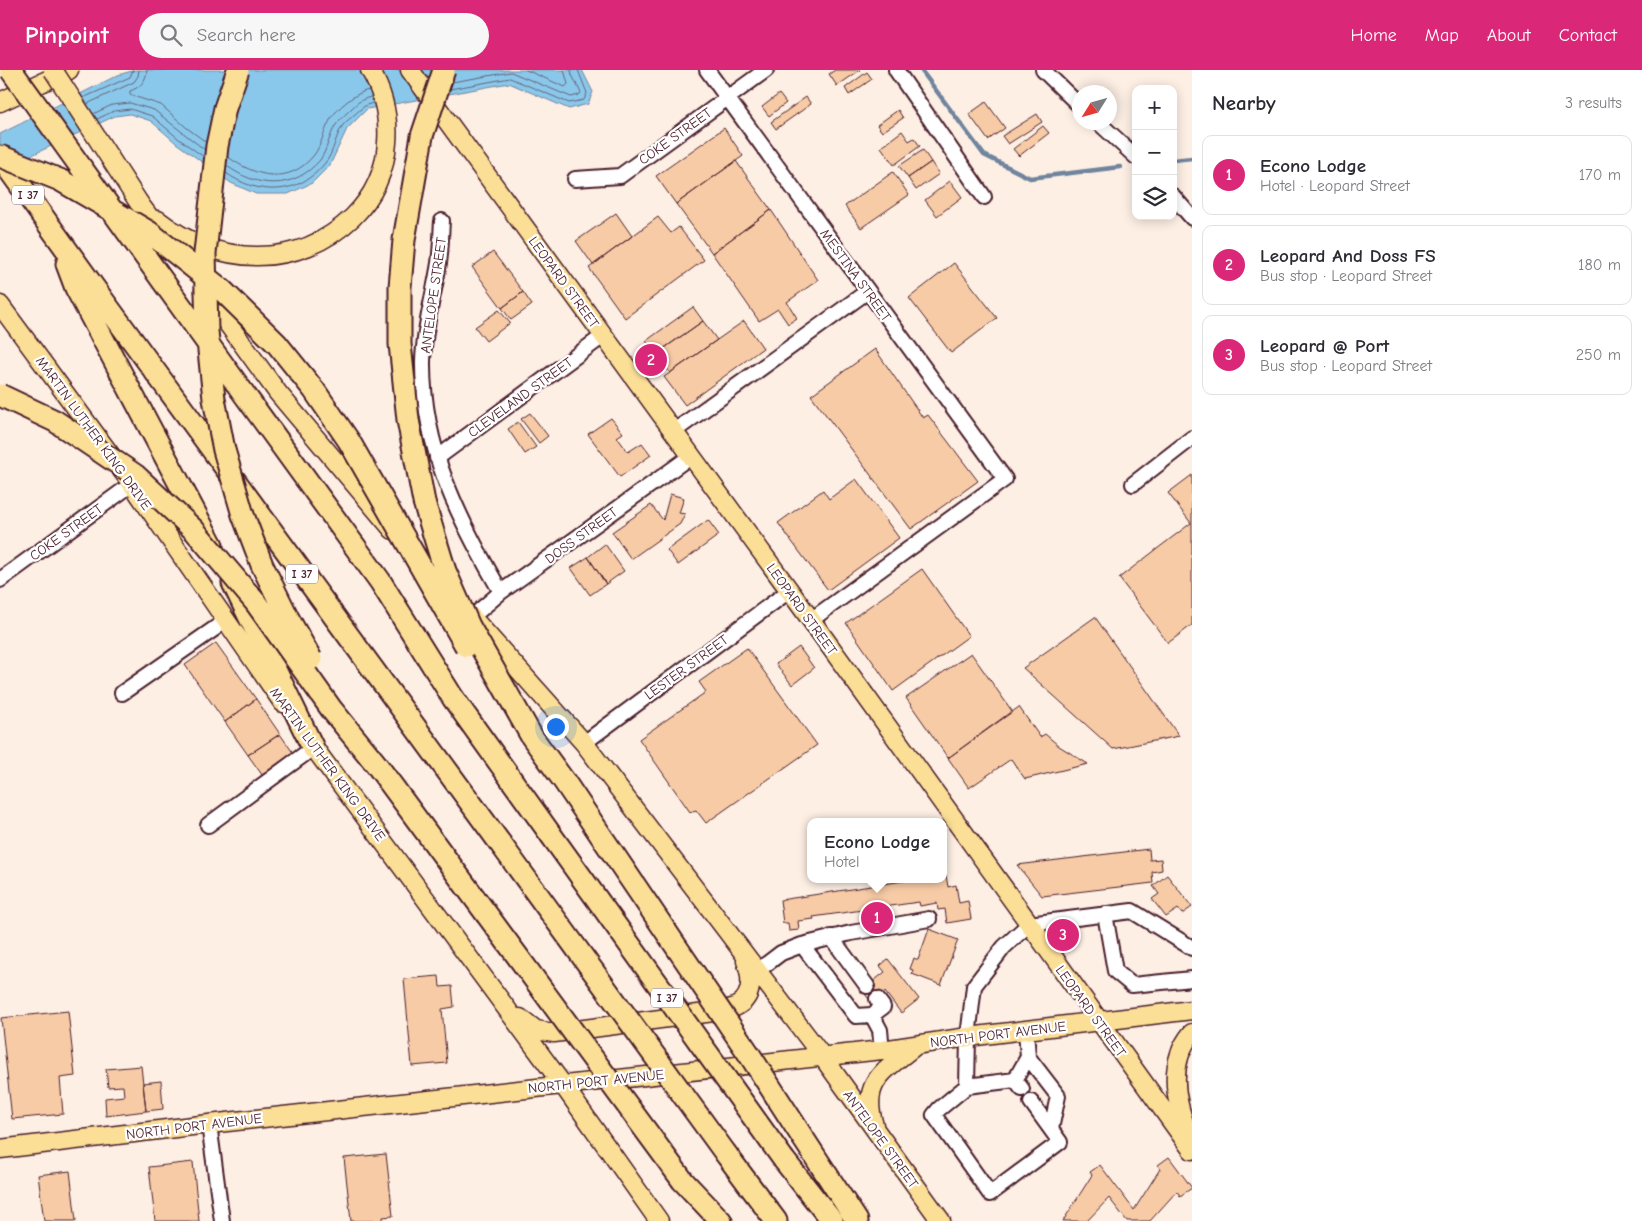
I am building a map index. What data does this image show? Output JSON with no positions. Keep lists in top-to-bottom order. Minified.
{"streets":{"highway":["I 37"],"main road":["LEOPARD STREET","ANTELOPE STREET","MARTIN LUTHER KING DRIVE","NORTH PORT AVENUE"],"street":["COKE STREET","MESTINA STREET","CLEVELAND STREET","DOSS STREET","LESTER STREET"]},"crossings":[["COKE STREET","MESTINA STREET"],["COKE STREET","MARTIN LUTHER KING DRIVE"],["MESTINA STREET","LEOPARD STREET"],["LEOPARD STREET","CLEVELAND STREET"],["LEOPARD STREET","DOSS STREET"],["LEOPARD STREET","LESTER STREET"],["LEOPARD STREET","NORTH PORT AVENUE"],["ANTELOPE STREET","CLEVELAND STREET"],["ANTELOPE STREET","DOSS STREET"],["ANTELOPE STREET","LESTER STREET"],["ANTELOPE STREET","NORTH PORT AVENUE"],["MARTIN LUTHER KING DRIVE","NORTH PORT AVENUE"]],"north":"bottom left","page":{"header":"Pinpoint","search":"Search here","nav":["Home","Map","About","Contact"],"heading":["Nearby","3 results"],"map_buttons":["+","−"],"list":[{"mark":"1","name":"Econo Lodge","note":"Hotel · Leopard Street","value":"170 m"},{"mark":"2","name":"Leopard And Doss FS","note":"Bus stop · Leopard Street","value":"180 m"},{"mark":"3","name":"Leopard @ Port","note":"Bus stop · Leopard Street","value":"250 m"}],"pins":["2","1","3"],"popup":["Econo Lodge","Hotel"]}}
